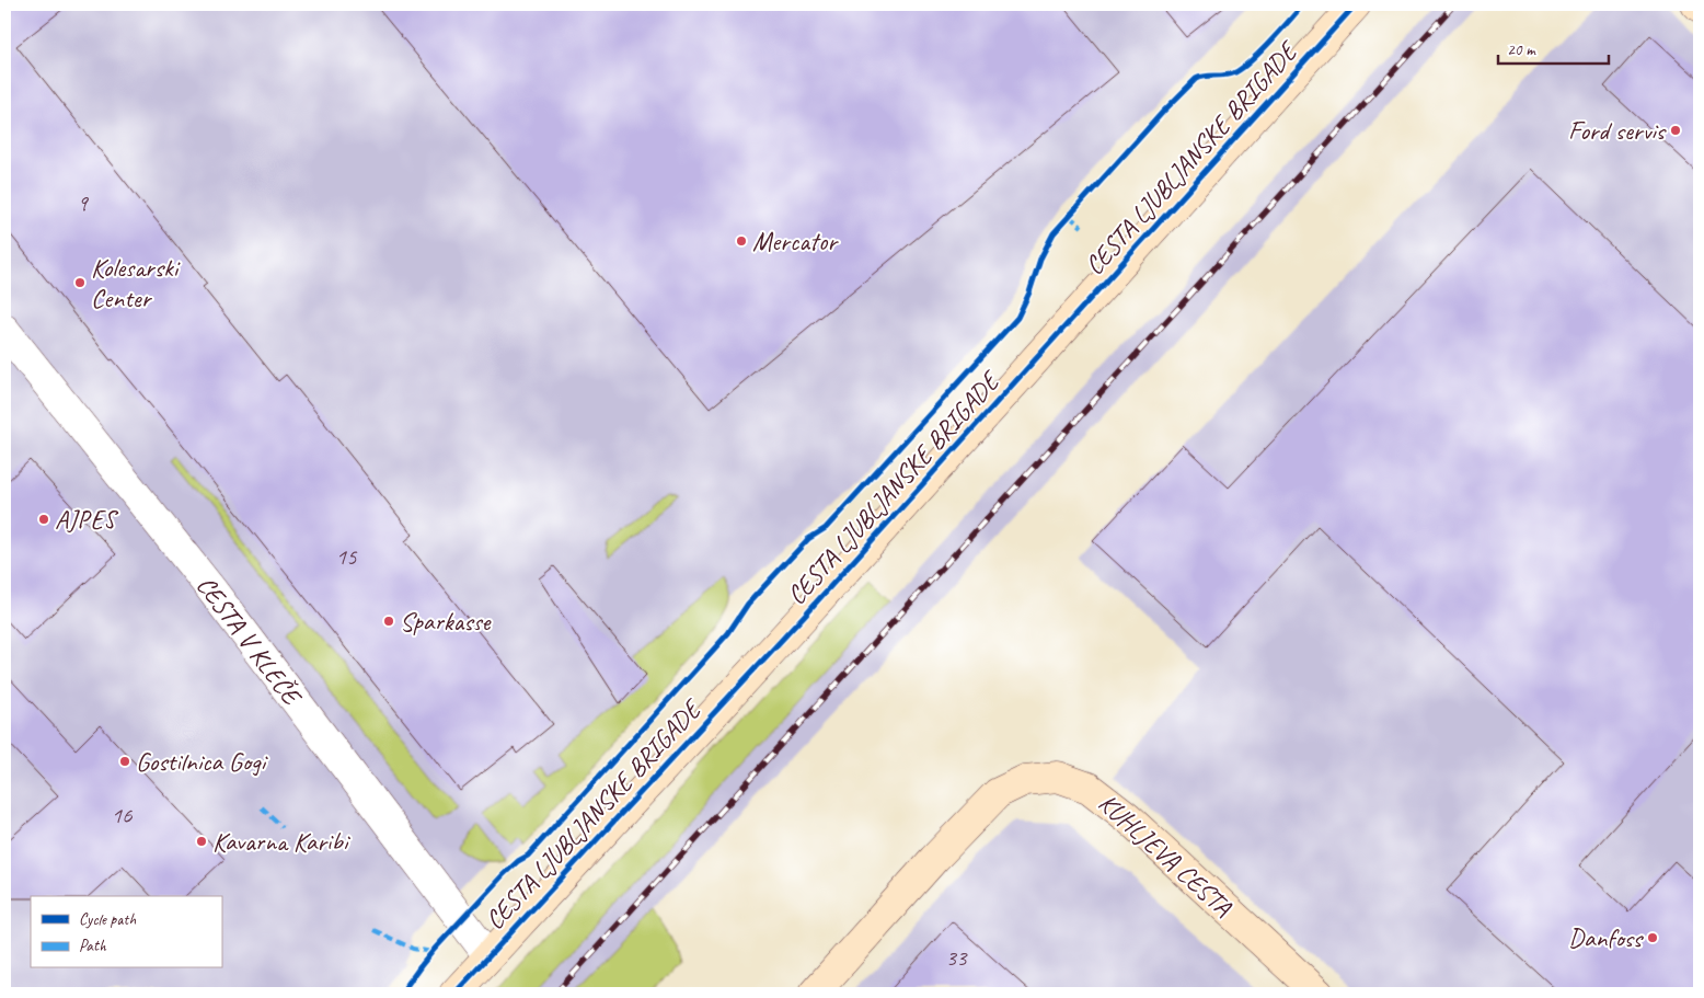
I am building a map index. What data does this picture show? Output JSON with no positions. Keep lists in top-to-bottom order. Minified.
{"streets":{"street":["CESTA LJUBLJANSKE BRIGADE","CESTA V KLEČE","KUHLJEVA CESTA"]},"crossings":[["CESTA LJUBLJANSKE BRIGADE","CESTA V KLEČE"]],"places":["Ford servis","Mercator","Kolesarski Center","AJPES","Sparkasse","Gostilnica Gogi","Kavarna Karibi","Danfoss"],"house_numbers":["9","15","16","33"],"legend":["Cycle path","Path"],"scale_bar":"20 m"}
